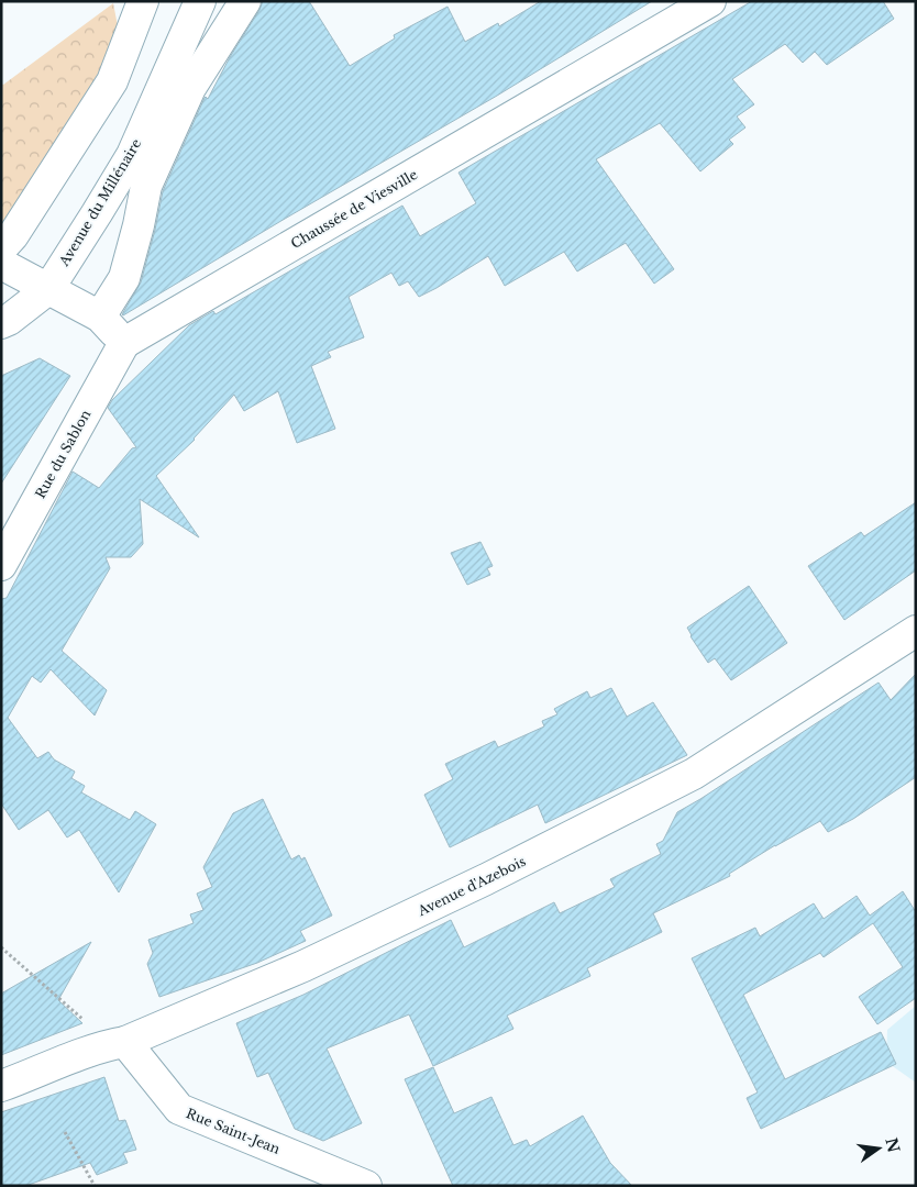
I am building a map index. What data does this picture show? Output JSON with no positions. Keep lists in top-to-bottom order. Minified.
{"streets":{"street":["Avenue du Millénaire","Chaussée de Viesville","Rue du Sablon","Avenue d'Azebois","Rue Saint-Jean"]},"crossings":[["Chaussée de Viesville","Rue du Sablon"],["Avenue d'Azebois","Rue Saint-Jean"]],"north":"right"}
